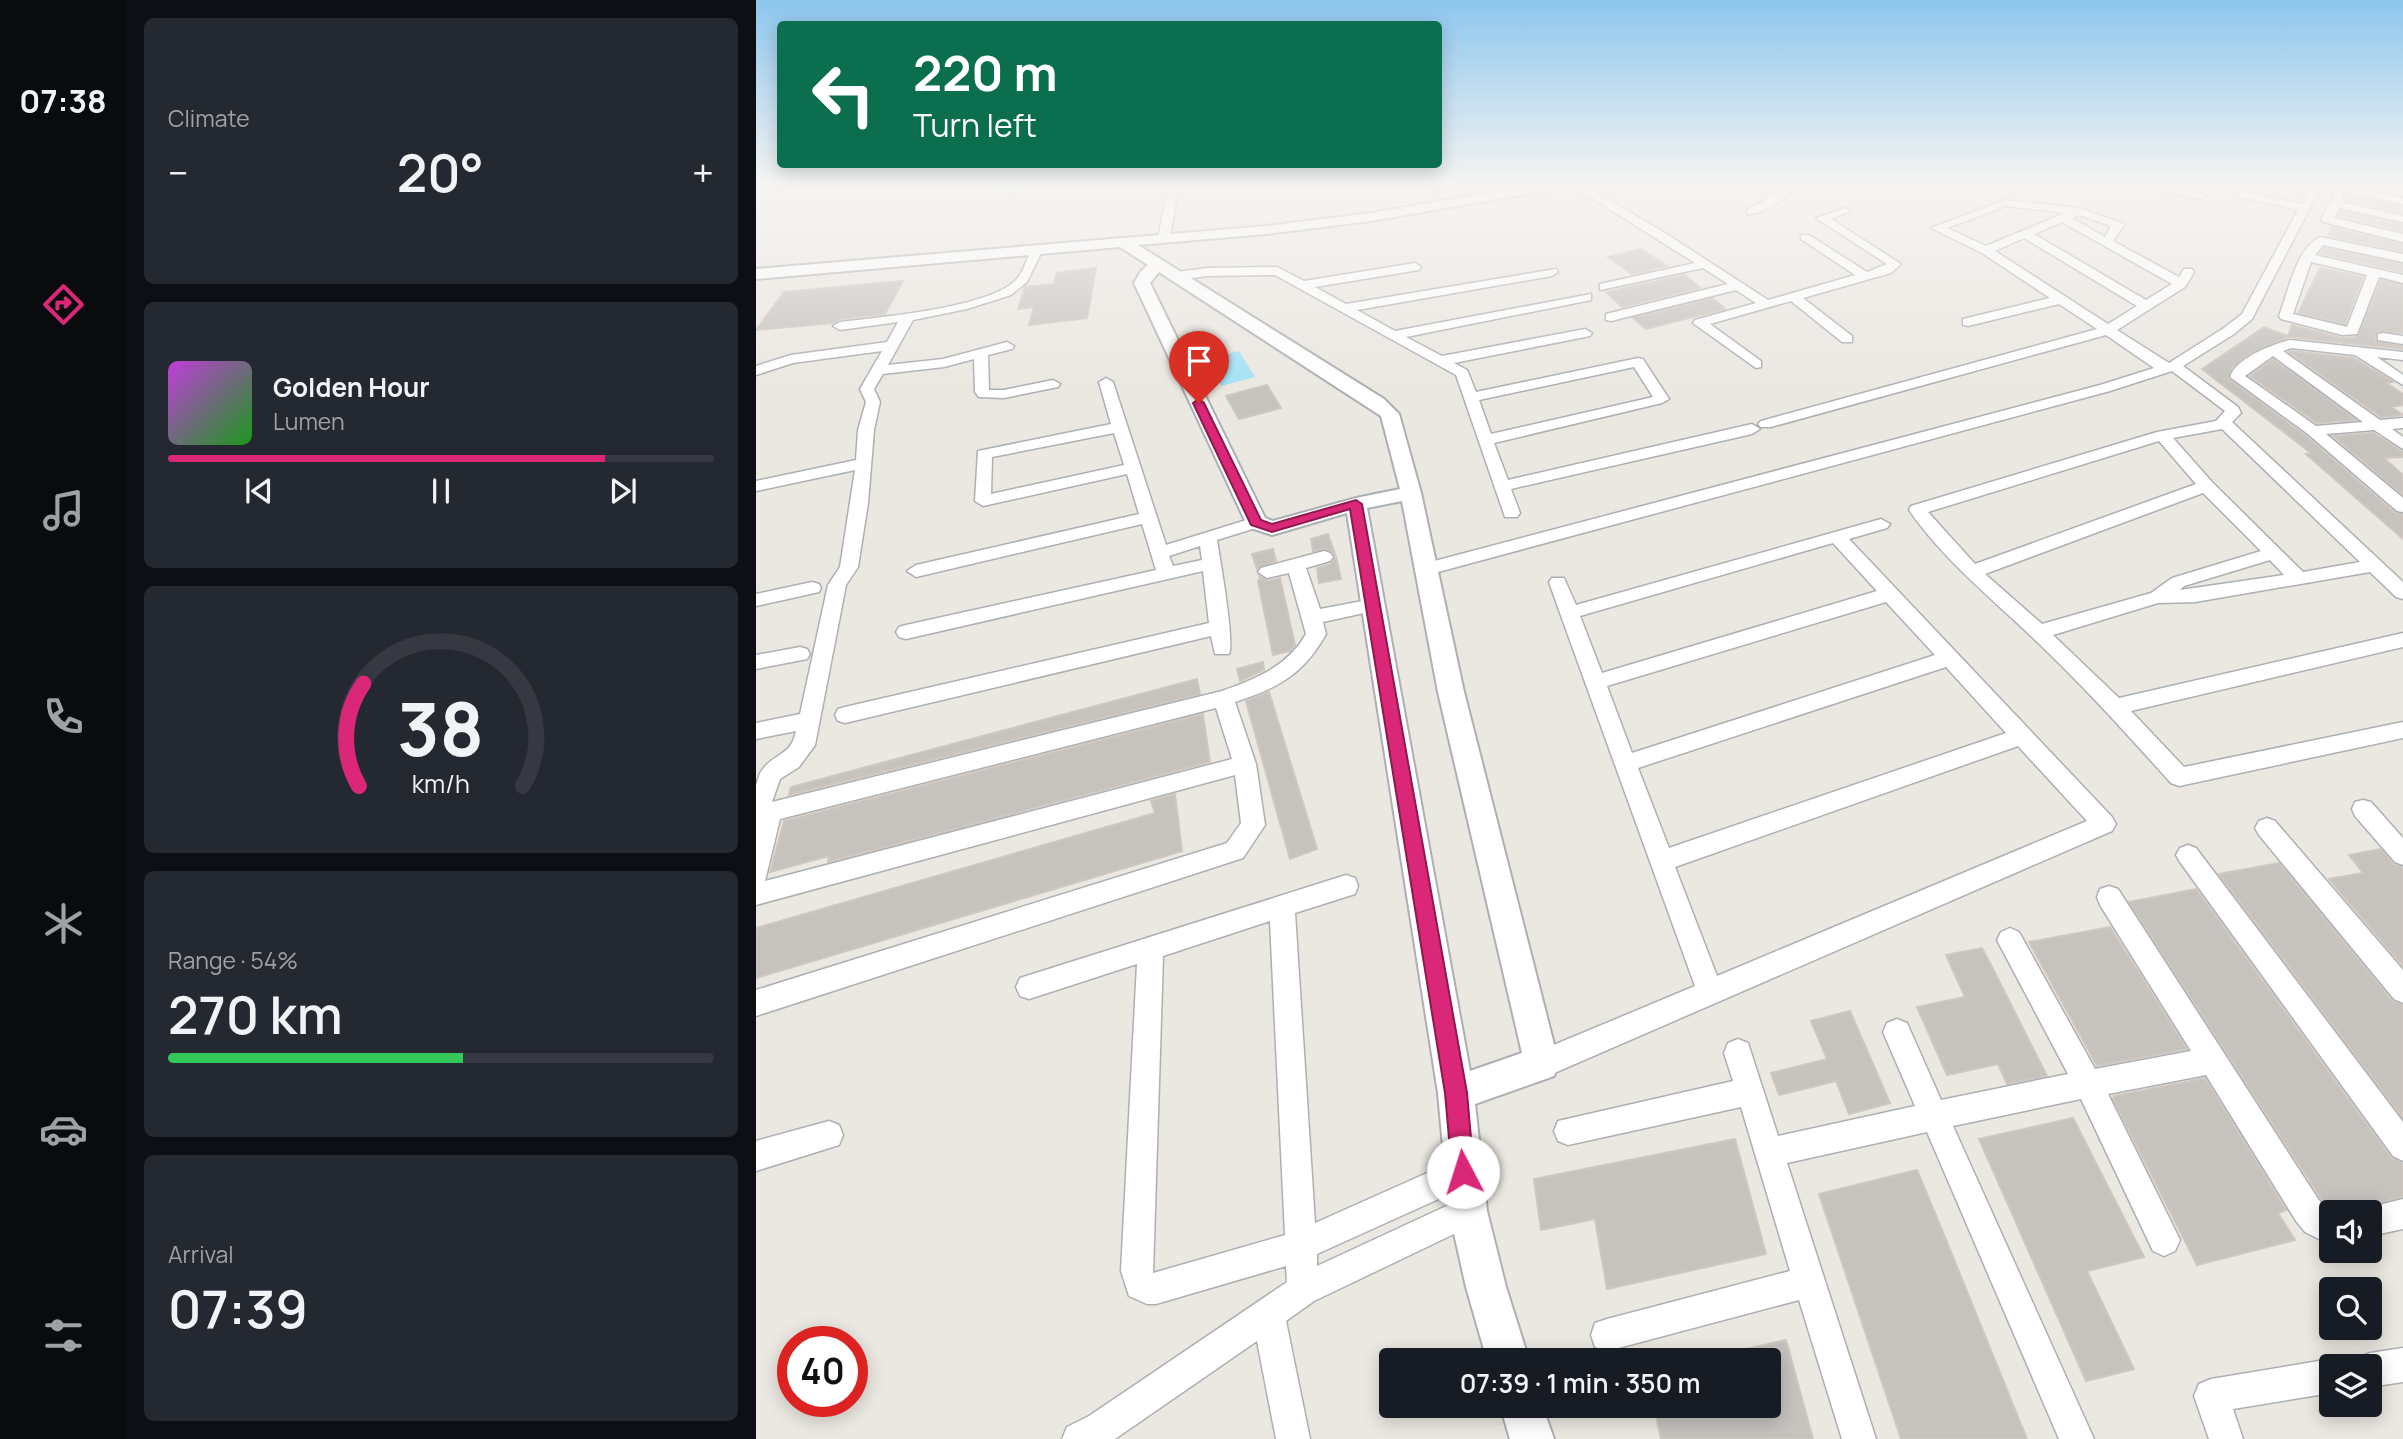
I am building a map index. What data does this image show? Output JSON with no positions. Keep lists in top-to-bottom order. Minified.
{"page":{"tabs":"07:38","tile":["Climate",["Range · 54%","270 km"],["Arrival","07:39"]],"turn":["220 m","Turn left"],"heat":["−","20°","+"],"song":["Golden Hour","Lumen"],"limit":"40","trip":"07:39 · 1 min · 350 m","gauge":["38","km/h"]}}
